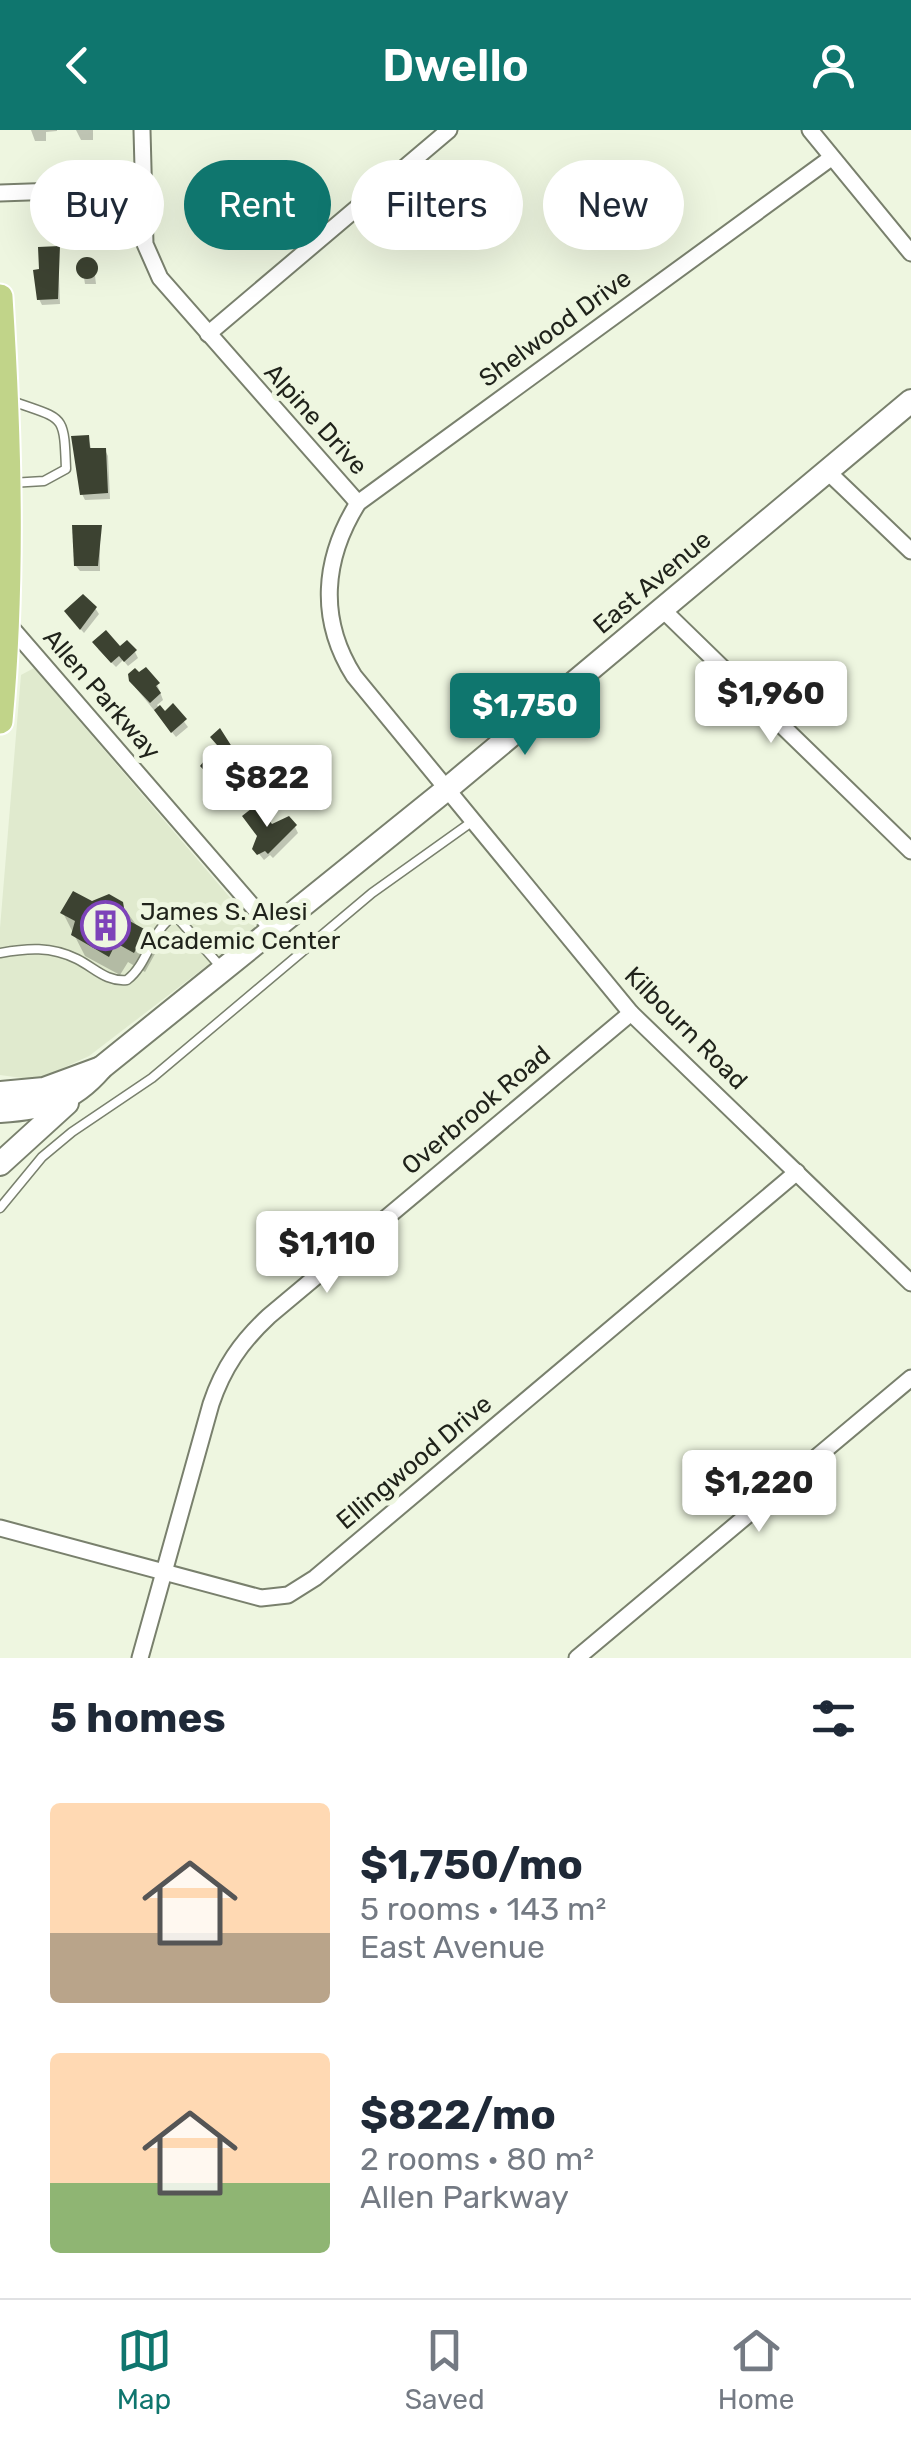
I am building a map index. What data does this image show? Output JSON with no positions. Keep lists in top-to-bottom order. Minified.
{"streets":{"main road":["East Avenue"],"street":["Shelwood Drive","Alpine Drive","Allen Parkway","Kilbourn Road","Overbrook Road","Ellingwood Drive"]},"crossings":[["Shelwood Drive","Alpine Drive"],["Alpine Drive","East Avenue"],["Alpine Drive","Kilbourn Road"],["East Avenue","Allen Parkway"],["East Avenue","Kilbourn Road"],["Kilbourn Road","Overbrook Road"],["Kilbourn Road","Ellingwood Drive"],["Overbrook Road","Ellingwood Drive"]],"places":{"building":["James S. Alesi Academic Center"]},"page":{"header":"Dwello","chip":["Buy","Rent","Filters","New"],"price":["$1,960","$1,750","$822","$1,110","$1,220"],"heading":"5 homes","list":[{"name":"$1,750/mo","note":"5 rooms · 143 m² · East Avenue"},{"name":"$822/mo","note":"2 rooms · 80 m² · Allen Parkway"}],"tabs":["Map","Saved","Home"]}}
